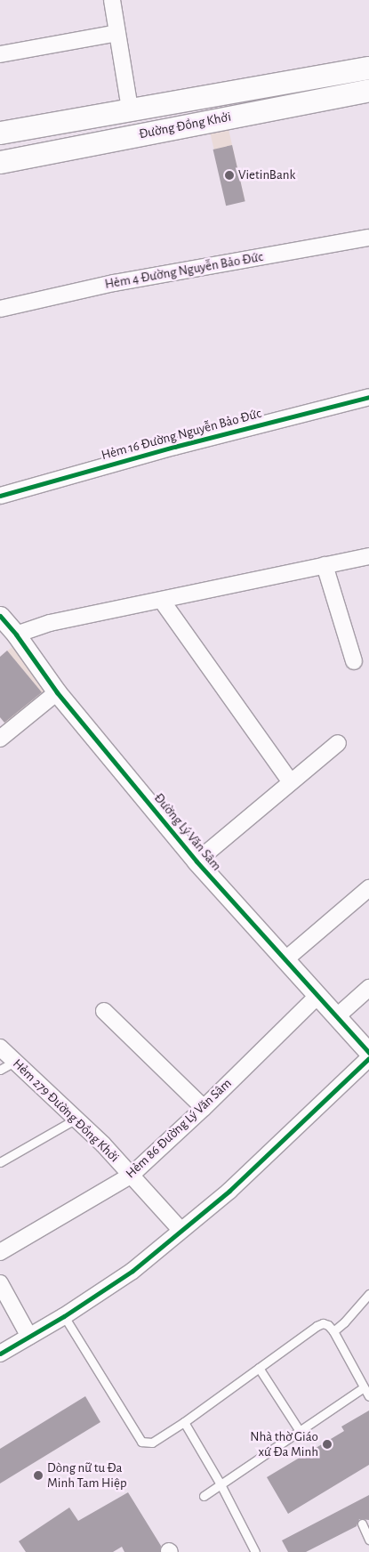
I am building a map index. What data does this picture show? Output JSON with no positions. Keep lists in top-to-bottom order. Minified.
{"streets":{"main road":["Đường Đồng Khởi"],"street":["Hẻm 4 Đường Nguyễn Bảo Đức","Hẻm 16 Đường Nguyễn Bảo Đức","Đường Lý Văn Sâm","Hẻm 279 Đường Đồng Khởi","Hẻm 86 Đường Lý Văn Sâm"]},"crossings":[["Đường Lý Văn Sâm","Hẻm 86 Đường Lý Văn Sâm"],["Hẻm 279 Đường Đồng Khởi","Hẻm 86 Đường Lý Văn Sâm"]],"places":["VietinBank","Nhà thờ Giáo xứ Đa Minh","Dòng nữ tu Đa Minh Tam Hiệp"]}
